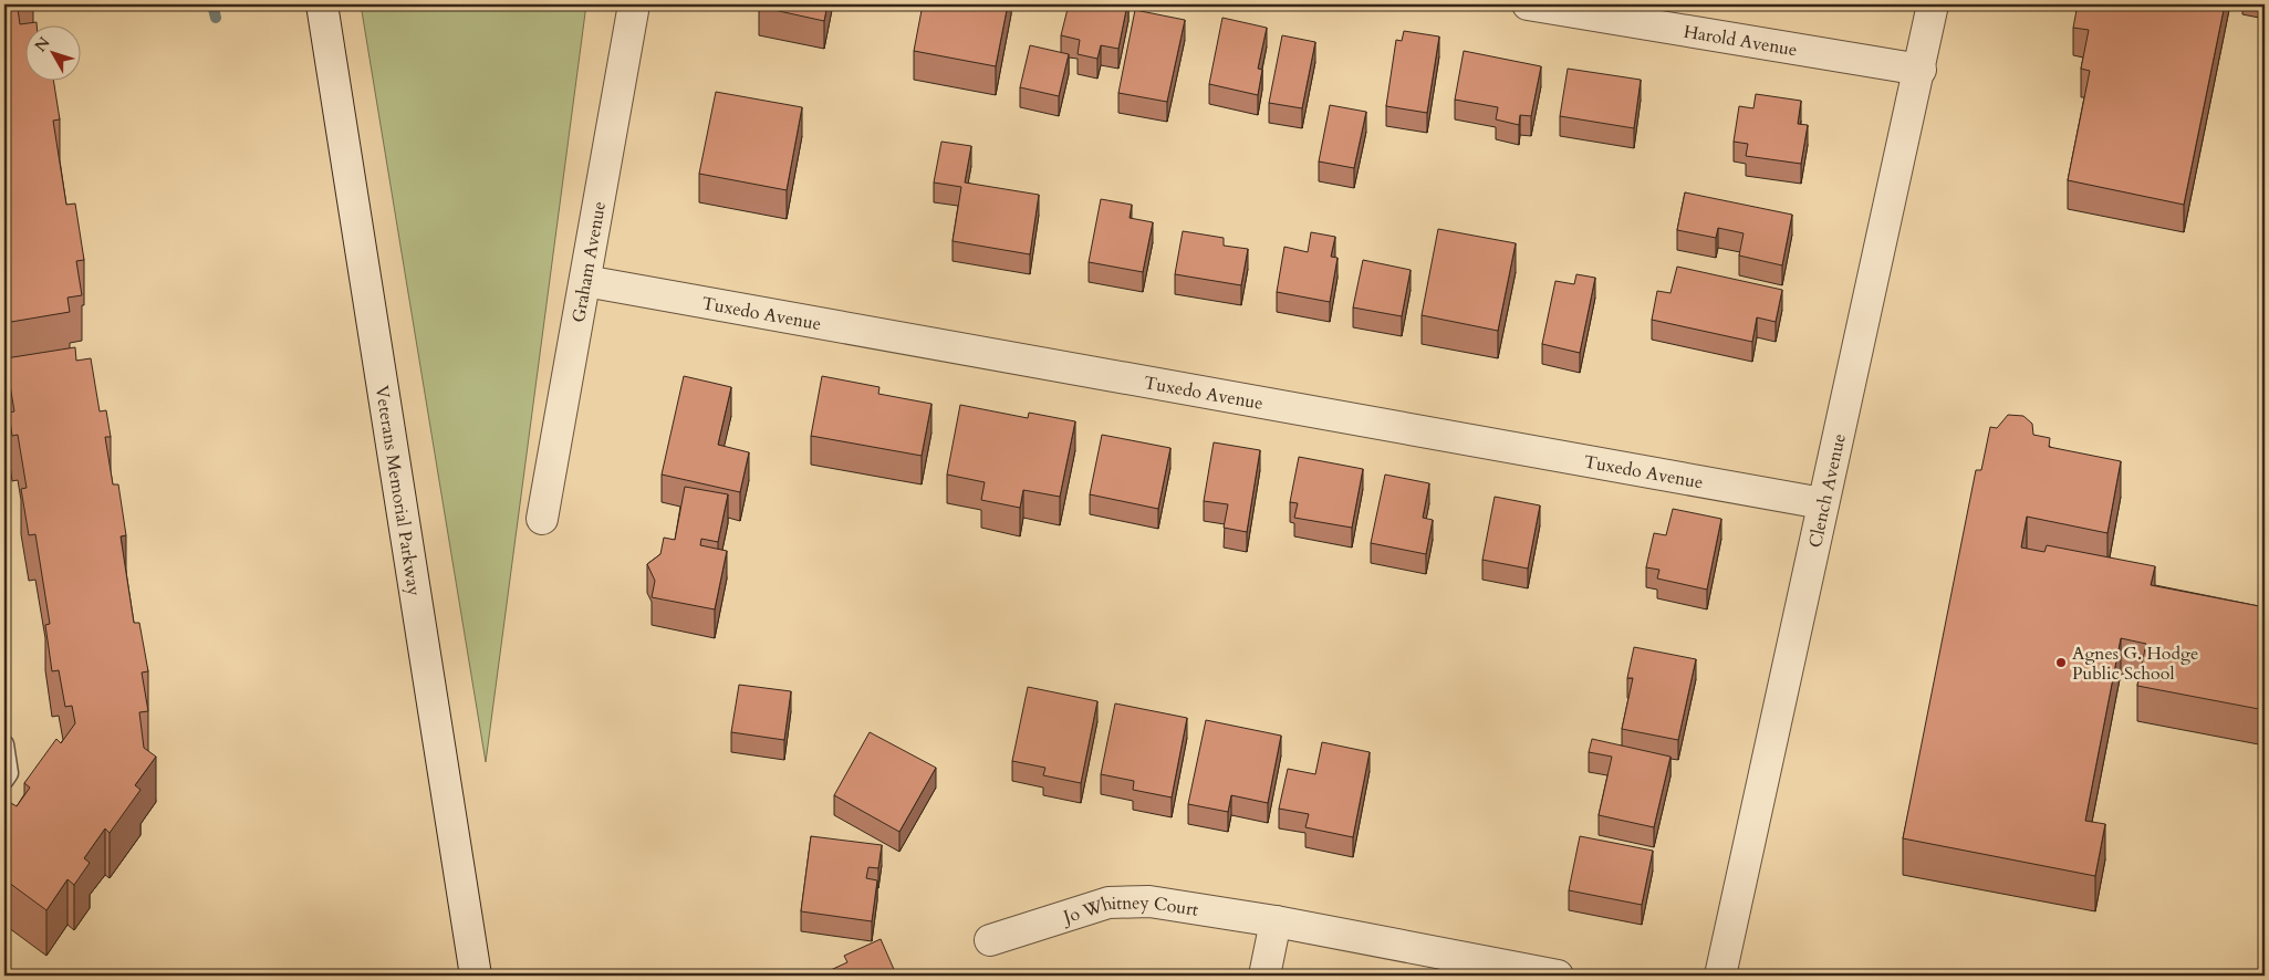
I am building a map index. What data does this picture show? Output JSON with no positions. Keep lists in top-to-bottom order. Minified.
{"streets":{"street":["Harold Avenue","Graham Avenue","Tuxedo Avenue","Veterans Memorial Parkway","Clench Avenue","Jo Whitney Court"]},"crossings":[["Harold Avenue","Clench Avenue"],["Graham Avenue","Tuxedo Avenue"],["Tuxedo Avenue","Clench Avenue"]],"places":["Agnes G. Hodge Public School"],"north":"top left"}
